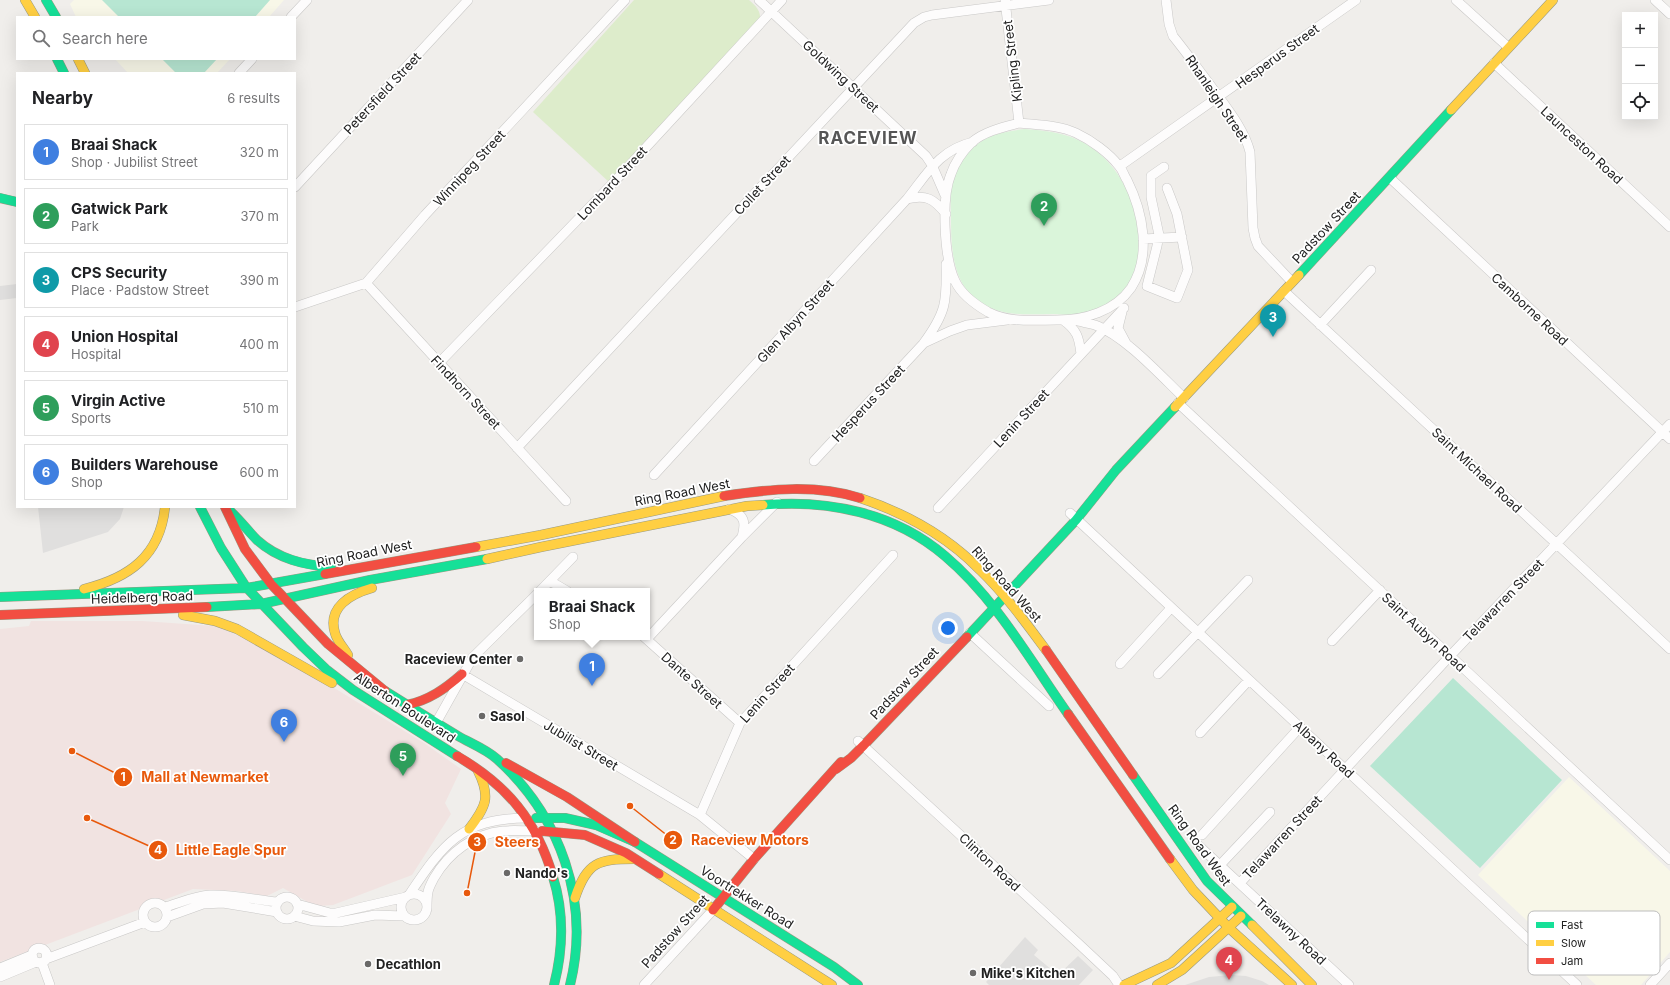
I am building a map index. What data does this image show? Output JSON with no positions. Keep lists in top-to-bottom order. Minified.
{"streets":{"main road":["Padstow Street","Ring Road West","Heidelberg Road","Alberton Boulevard","Voortrekker Road"],"street":["Hesperus Street","Kipling Street","Goldwing Street","Petersfield Street","Rhanleigh Street","Launceston Road","Winnipeg Street","Lombard Street","Collet Street","Camborne Road","Glen Albyn Street","Findhorn Street","Lenin Street","Saint Michael Road","Telawarren Street","Saint Aubyn Road","Dante Street","Jubilist Street","Albany Road","Clinton Road","Trelawny Road"]},"crossings":[["Hesperus Street","Goldwing Street"],["Hesperus Street","Rhanleigh Street"],["Kipling Street","Collet Street"],["Goldwing Street","Lombard Street"],["Goldwing Street","Collet Street"],["Goldwing Street","Glen Albyn Street"],["Rhanleigh Street","Padstow Street"],["Launceston Road","Padstow Street"],["Winnipeg Street","Findhorn Street"],["Lombard Street","Findhorn Street"],["Collet Street","Findhorn Street"],["Padstow Street","Camborne Road"],["Padstow Street","Saint Michael Road"],["Padstow Street","Ring Road West"],["Padstow Street","Saint Aubyn Road"],["Padstow Street","Albany Road"],["Padstow Street","Clinton Road"],["Padstow Street","Voortrekker Road"],["Camborne Road","Telawarren Street"],["Lenin Street","Dante Street"],["Lenin Street","Jubilist Street"],["Saint Michael Road","Telawarren Street"],["Ring Road West","Heidelberg Road"],["Ring Road West","Alberton Boulevard"],["Heidelberg Road","Alberton Boulevard"],["Telawarren Street","Saint Aubyn Road"],["Telawarren Street","Albany Road"],["Telawarren Street","Trelawny Road"],["Alberton Boulevard","Voortrekker Road"]],"districts":["RACEVIEW"],"places":["Raceview Center","Sasol","Mall at Newmarket","Raceview Motors","Little Eagle Spur","Nando's","Steers","Decathlon","Mike's Kitchen"],"legend":["Fast","Slow","Jam"],"page":{"map_buttons":["+","−"],"search":"Search here","heading":["Nearby","6 results"],"list":[{"mark":"1","name":"Braai Shack","note":"Shop · Jubilist Street","value":"320 m"},{"mark":"2","name":"Gatwick Park","note":"Park","value":"370 m"},{"mark":"3","name":"CPS Security","note":"Place · Padstow Street","value":"390 m"},{"mark":"4","name":"Union Hospital","note":"Hospital","value":"400 m"},{"mark":"5","name":"Virgin Active","note":"Sports","value":"510 m"},{"mark":"6","name":"Builders Warehouse","note":"Shop","value":"600 m"}],"pins":["2","3","1","6","5","4"],"popup":["Braai Shack","Shop"]}}
